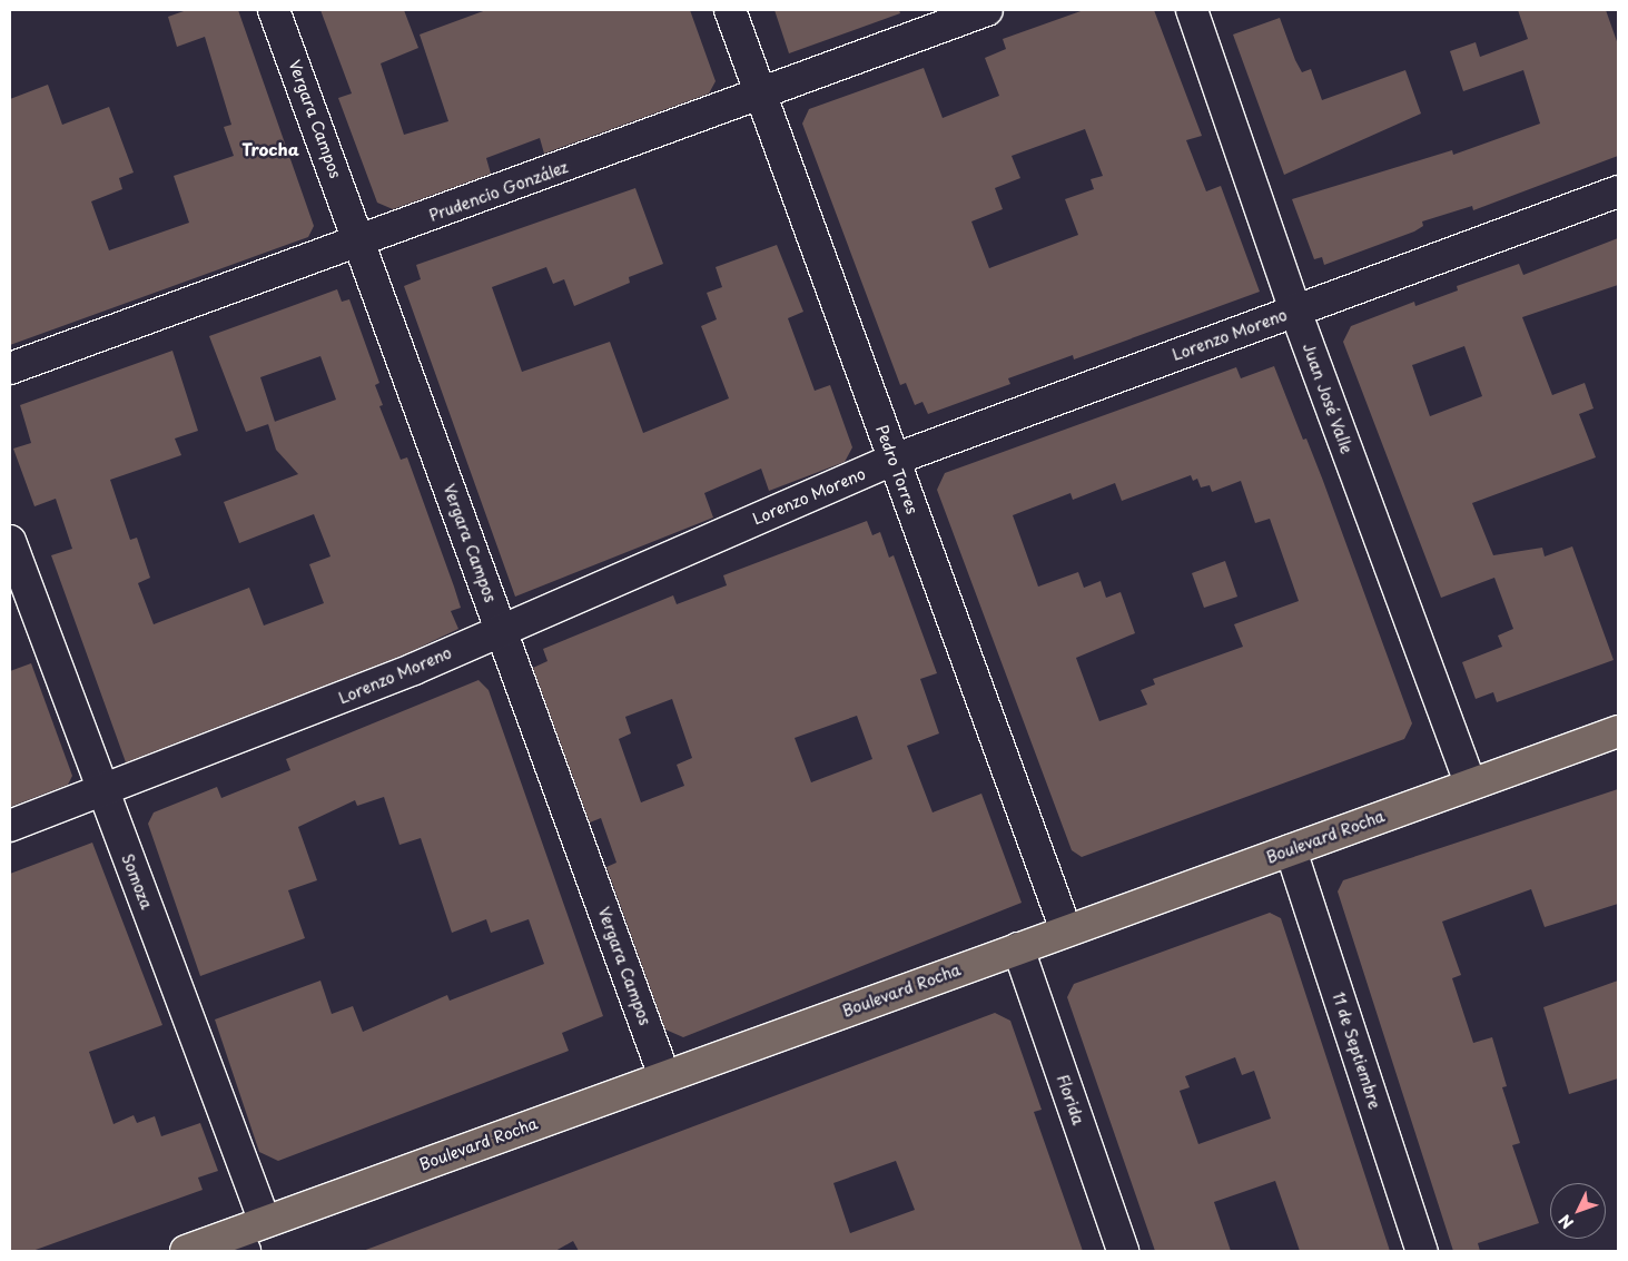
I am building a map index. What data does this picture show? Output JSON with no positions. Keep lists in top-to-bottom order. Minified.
{"streets":{"main road":["Boulevard Rocha"],"street":["Vergara Campos","Prudencio González","Lorenzo Moreno","Juan José Valle","Pedro Torres","Somoza","11 de Septiembre","Florida"]},"crossings":[["Vergara Campos","Prudencio González"],["Vergara Campos","Lorenzo Moreno"],["Vergara Campos","Boulevard Rocha"],["Prudencio González","Pedro Torres"],["Lorenzo Moreno","Juan José Valle"],["Lorenzo Moreno","Pedro Torres"],["Lorenzo Moreno","Somoza"],["Juan José Valle","Boulevard Rocha"],["Pedro Torres","Boulevard Rocha"],["Boulevard Rocha","Somoza"],["Boulevard Rocha","11 de Septiembre"],["Boulevard Rocha","Florida"]],"districts":["Trocha"],"north":"bottom left"}
